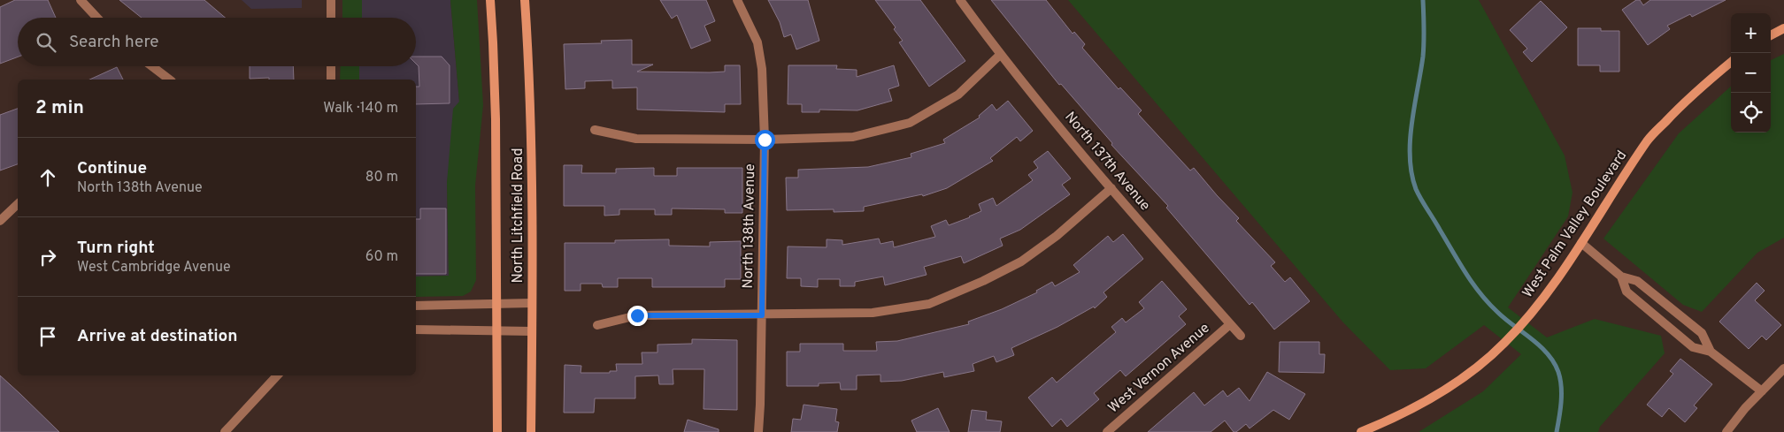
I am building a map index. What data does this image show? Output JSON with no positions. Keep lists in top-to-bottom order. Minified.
{"streets":{"main road":["North Litchfield Road","West Palm Valley Boulevard"],"street":["North 137th Avenue","North 138th Avenue","West Vernon Avenue"]},"crossings":[["North 137th Avenue","West Vernon Avenue"]],"page":{"map_buttons":["+","−"],"search":"Search here","heading":["2 min","Walk · 140 m"],"list":[["Continue","North 138th Avenue","80 m"],["Turn right","West Cambridge Avenue","60 m"],"Arrive at destination"]}}
